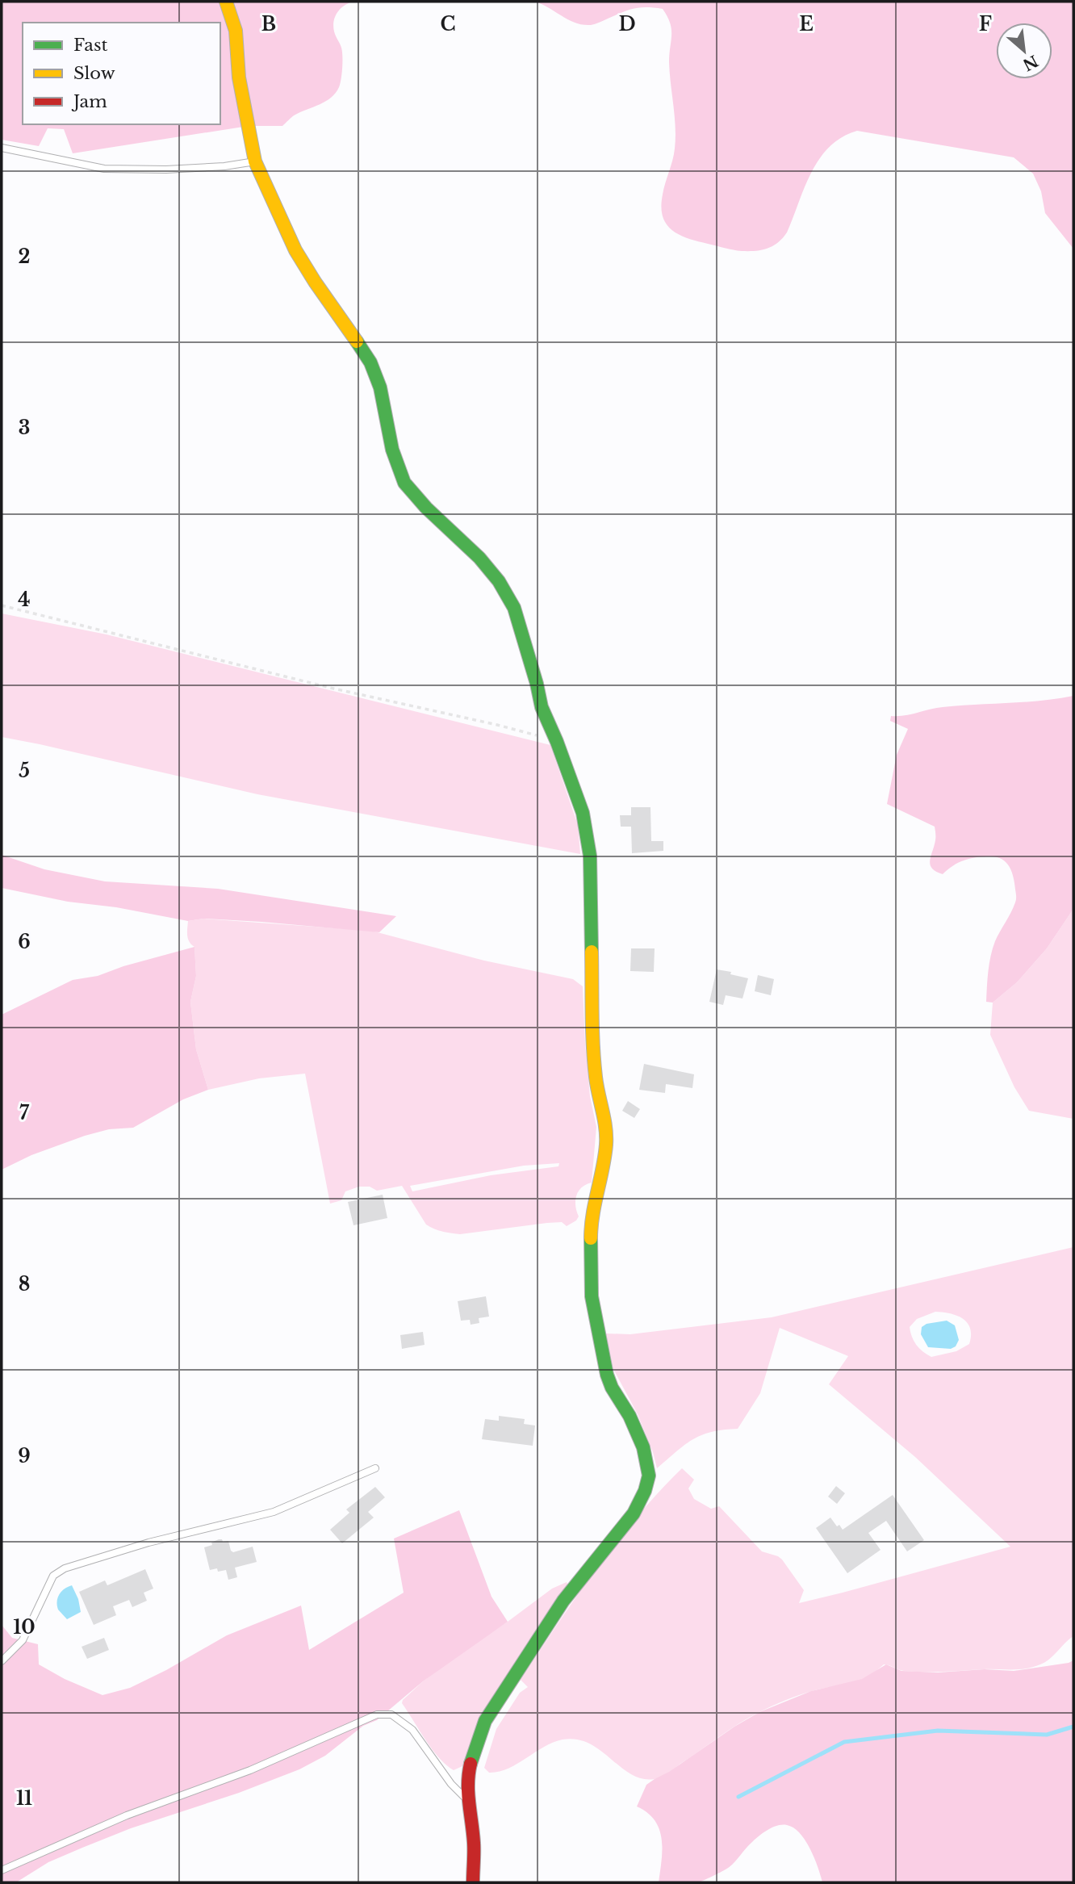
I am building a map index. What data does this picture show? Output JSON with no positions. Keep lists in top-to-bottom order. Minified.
{"legend":["Fast","Slow","Jam"],"north":"bottom right","grid":{"columns":["B","C","D","E","F"],"rows":["2","3","4","5","6","7","8","9","10","11"]}}
